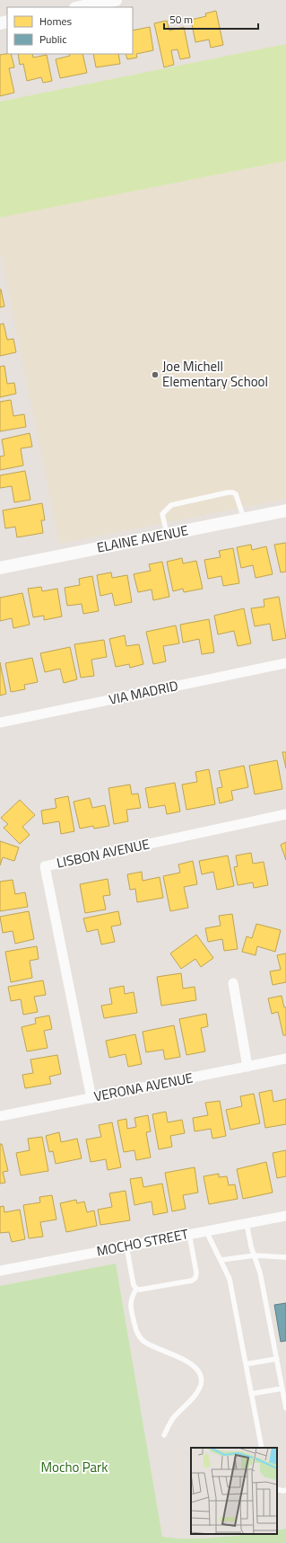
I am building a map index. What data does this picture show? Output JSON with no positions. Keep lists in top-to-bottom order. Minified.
{"streets":{"street":["ELAINE AVENUE","VIA MADRID","LISBON AVENUE","VERONA AVENUE","MOCHO STREET"]},"crossings":[["LISBON AVENUE","VERONA AVENUE"]],"parks":["Mocho Park"],"places":["Joe Michell Elementary School"],"legend":["Homes","Public"],"scale_bar":"50 m"}
